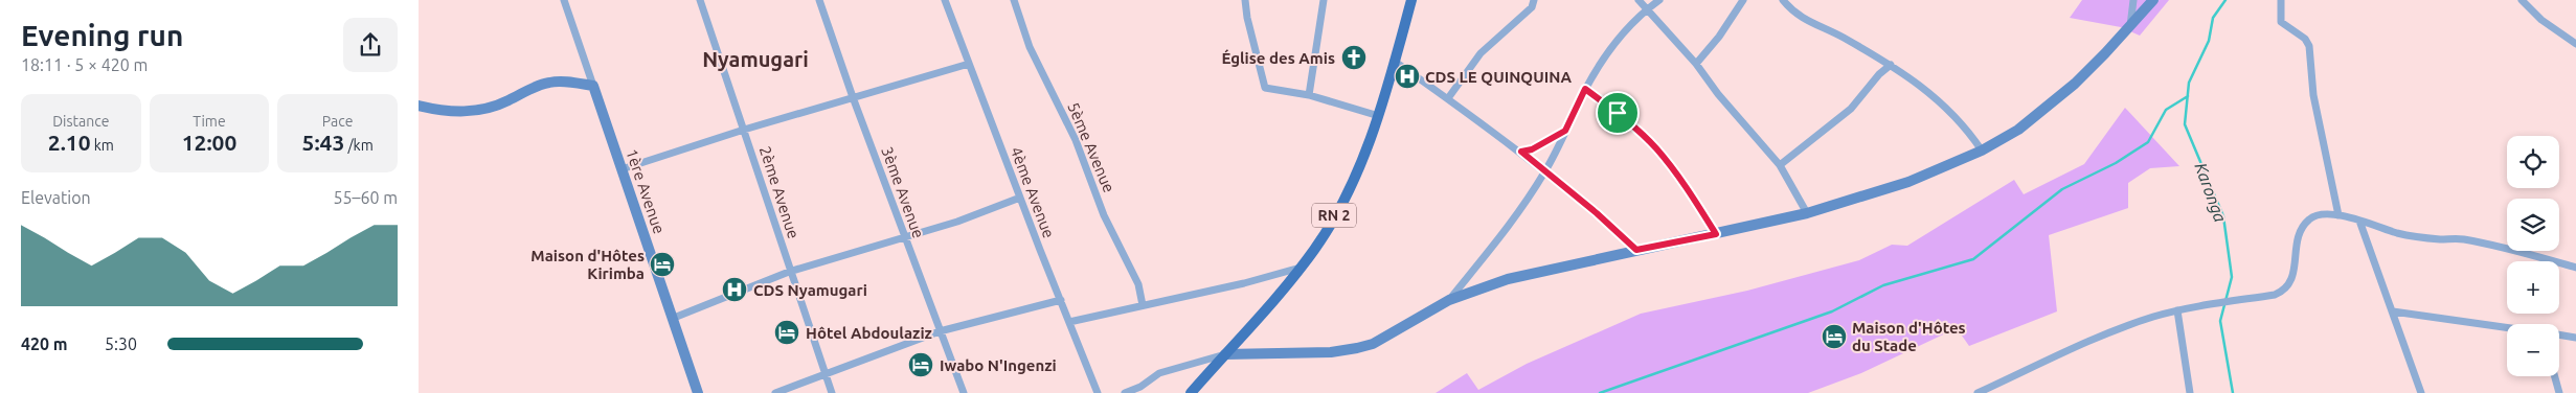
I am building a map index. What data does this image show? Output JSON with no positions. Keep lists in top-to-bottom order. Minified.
{"streets":{"main road":["RN 2"],"street":["5ème Avenue","1ère Avenue","2ème Avenue","3ème Avenue","4ème Avenue"]},"districts":["Nyamugari"],"water":["Karonga"],"places":{"church":["Église des Amis"],"hospital":["CDS LE QUINQUINA","CDS Nyamugari"],"hotel":["Maison d'Hôtes Kirimba","Hôtel Abdoulaziz","Maison d'Hôtes du Stade","Iwabo N'Ingenzi"]},"page":{"heading":["Evening run","18:11 · 5 × 420 m"],"stats":[["Distance","2.10 km"],["Time","12:00"],["Pace","5:43 /km"]],"map_buttons":["+","−"],"chart":["Elevation","55–60 m"],"list":[{"name":"420 m","note":"5:30"}]}}
